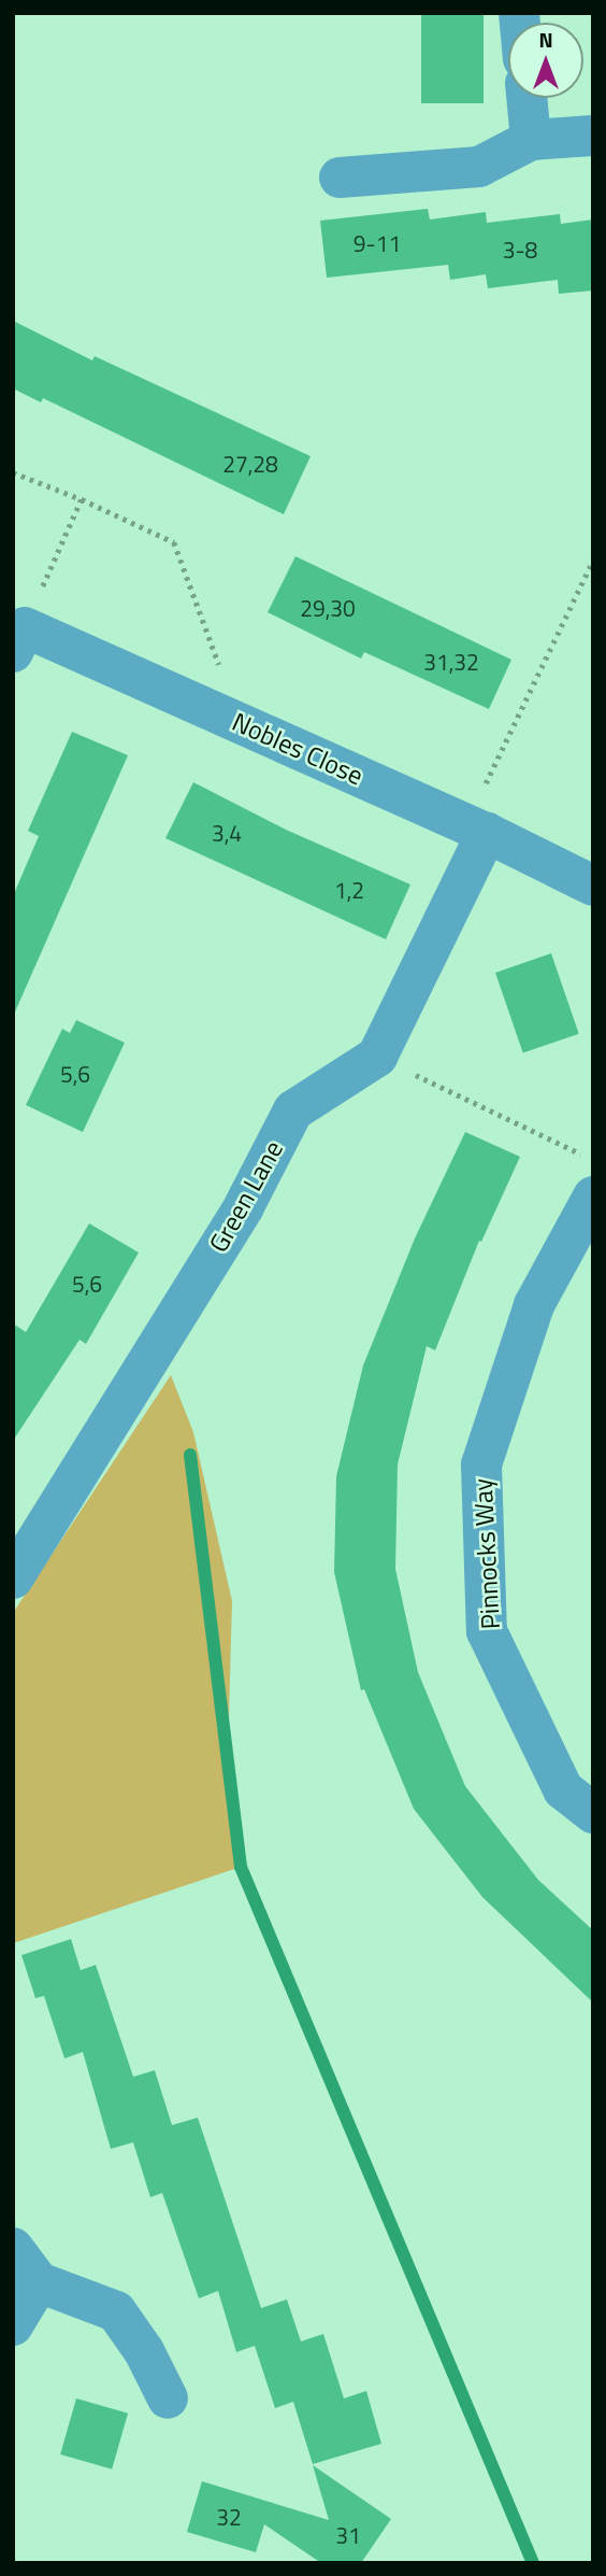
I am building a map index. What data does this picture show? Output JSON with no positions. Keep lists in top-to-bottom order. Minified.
{"streets":{"street":["Nobles Close","Green Lane","Pinnocks Way"]},"house_numbers":["9-11","3-8","27,28","29,30","31,32","3,4","1,2","5,6","5,6","32","31"],"north":"top"}
